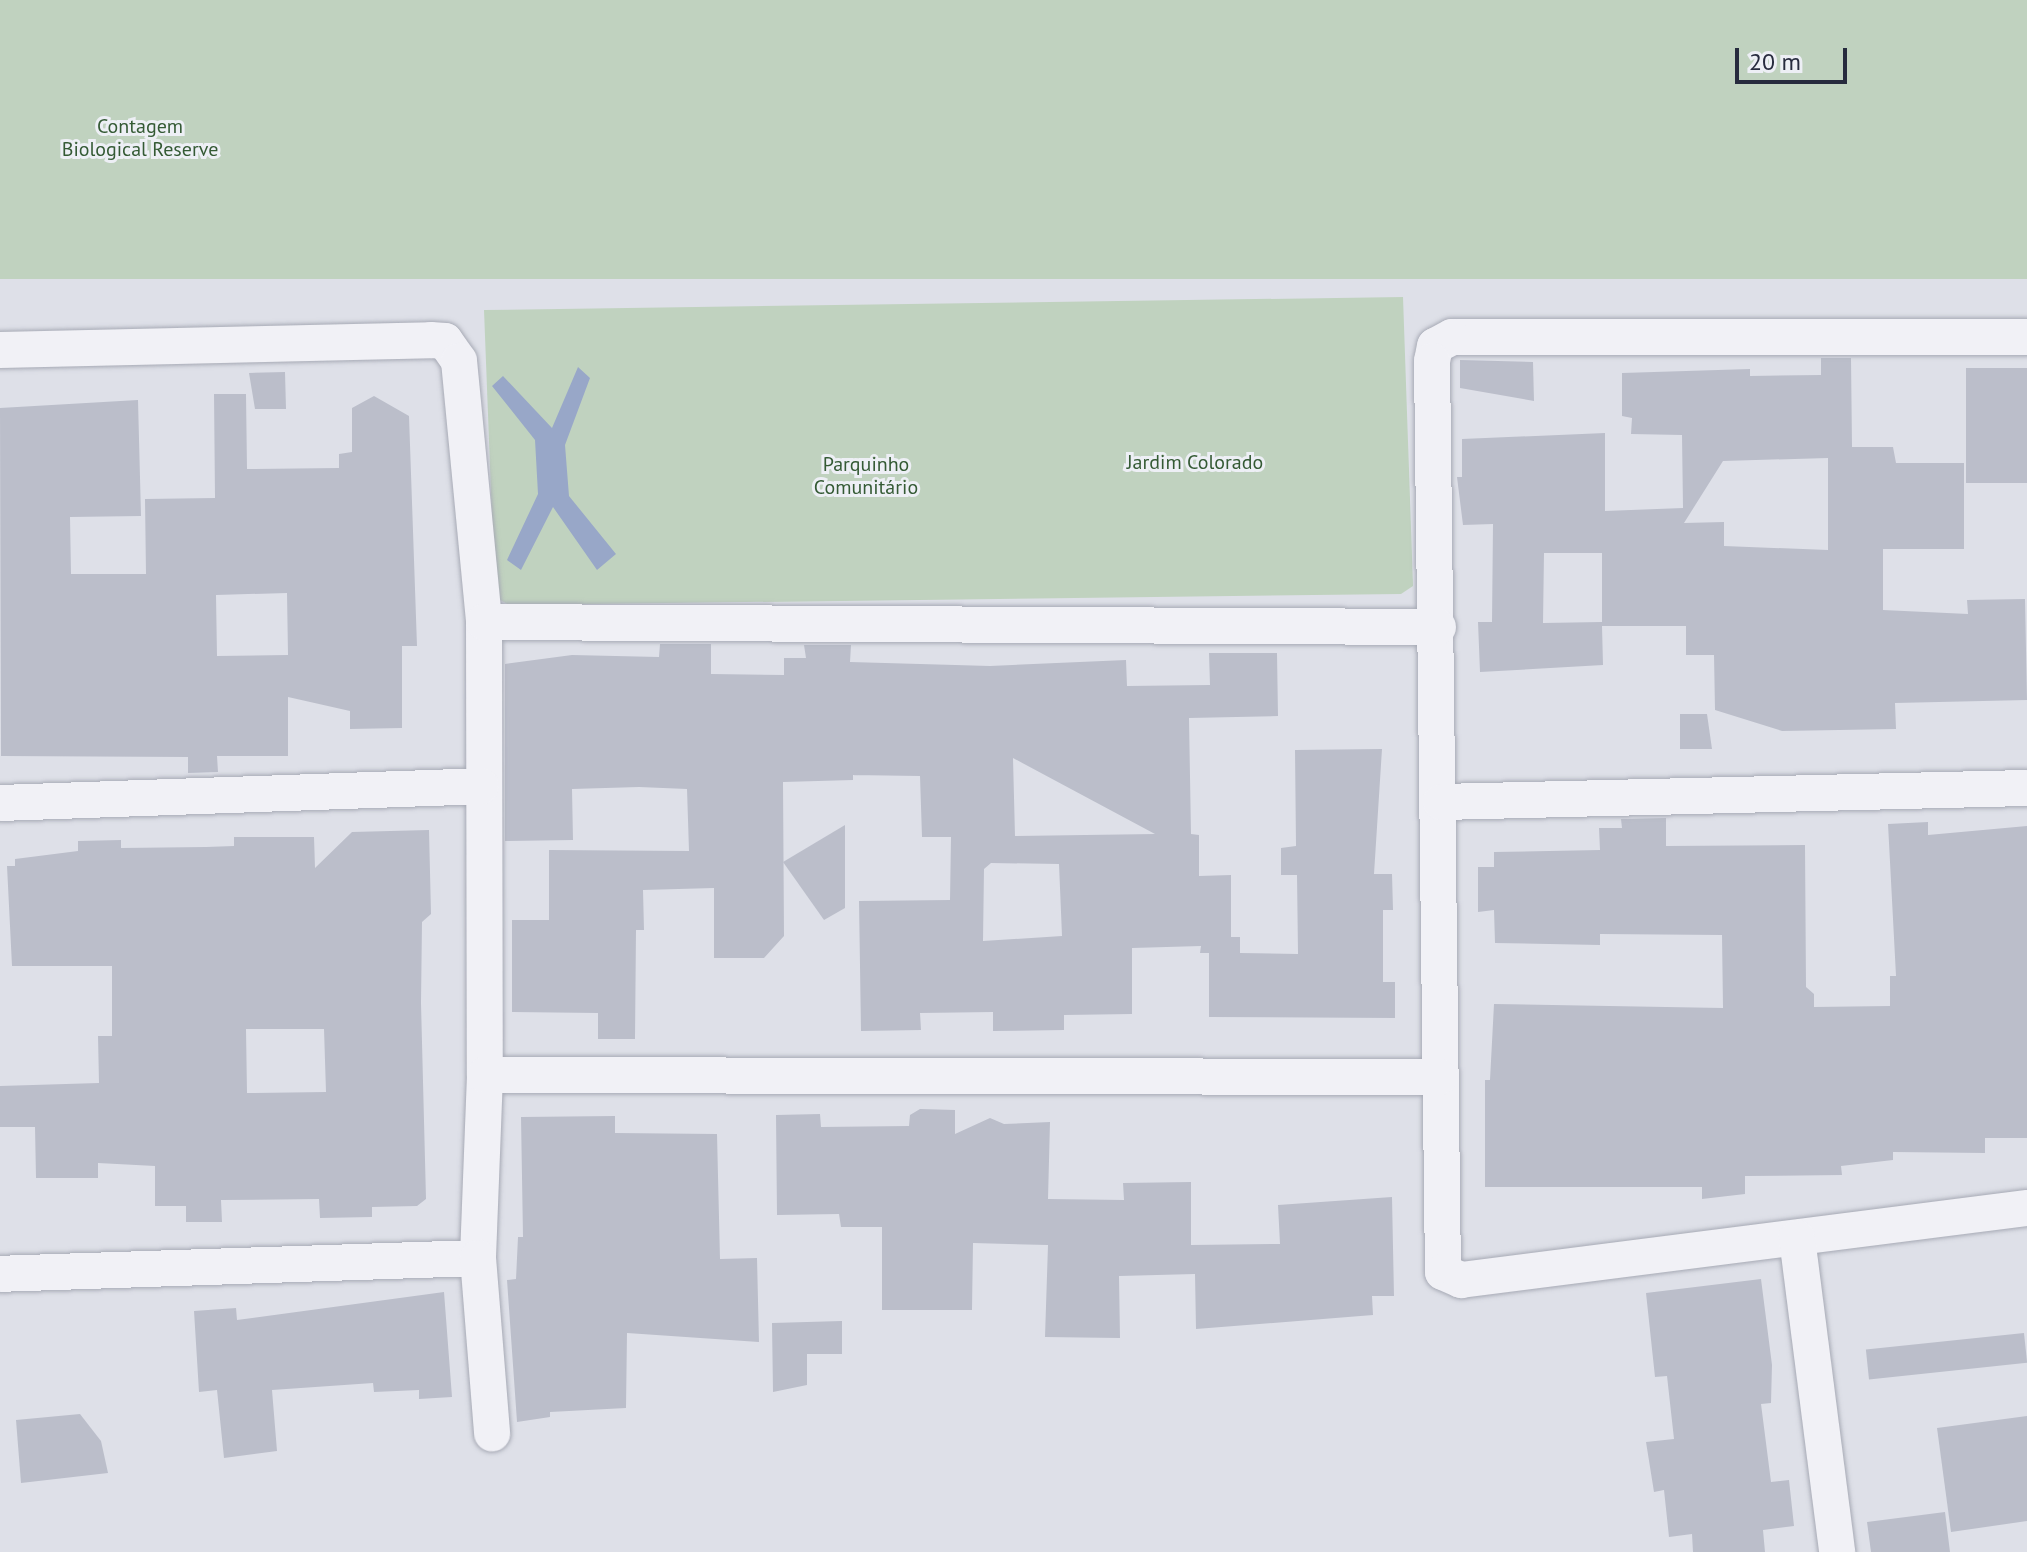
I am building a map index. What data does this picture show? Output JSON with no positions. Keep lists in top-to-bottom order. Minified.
{"parks":["Contagem Biological Reserve","Jardim Colorado","Parquinho Comunitário"],"scale_bar":"20 m"}
